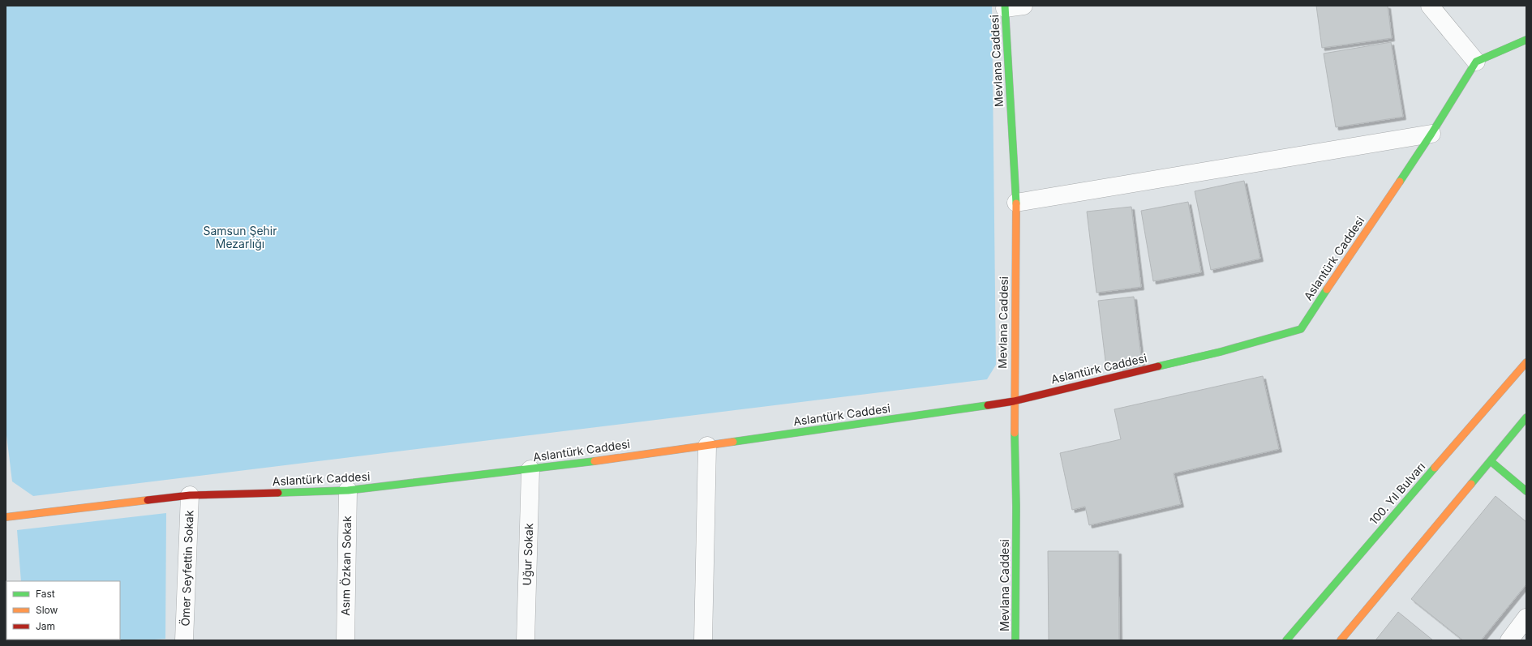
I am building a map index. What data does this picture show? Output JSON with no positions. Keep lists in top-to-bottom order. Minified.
{"streets":{"street":["Mevlana Caddesi","Aslantürk Caddesi","100. Yıl Bulvarı","Uğur Sokak","Asım Özkan Sokak","Ömer Seyfettin Sokak"]},"crossings":[["Mevlana Caddesi","Aslantürk Caddesi"],["Aslantürk Caddesi","Uğur Sokak"],["Aslantürk Caddesi","Asım Özkan Sokak"],["Aslantürk Caddesi","Ömer Seyfettin Sokak"]],"parks":["Samsun Şehir Mezarlığı"],"legend":["Fast","Slow","Jam"]}
